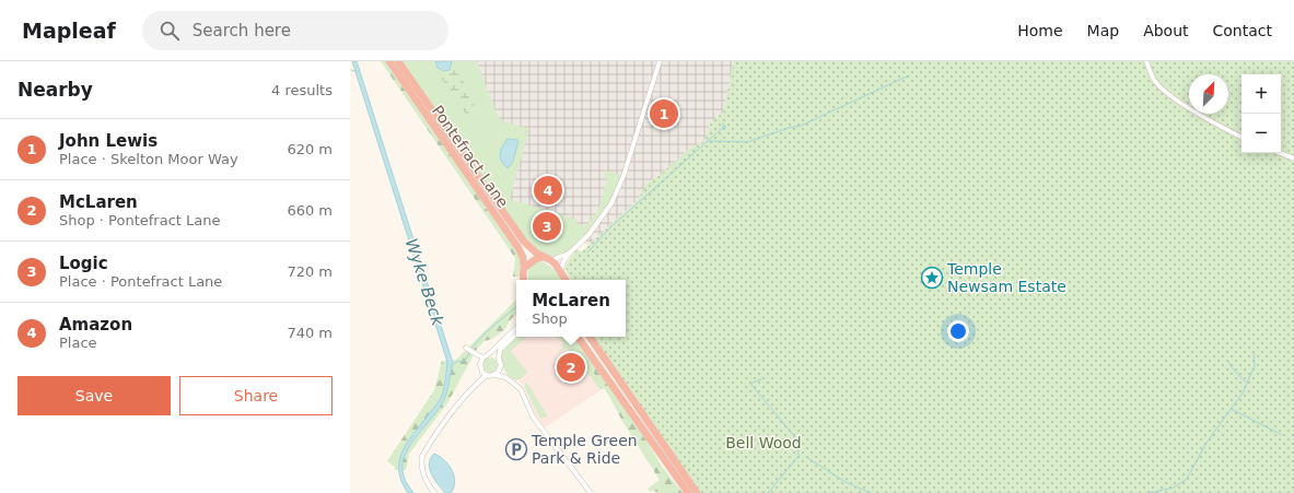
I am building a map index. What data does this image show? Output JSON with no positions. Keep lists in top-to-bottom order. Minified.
{"streets":{"highway":["Pontefract Lane"]},"water":["Wyke Beck"],"parks":["Bell Wood"],"places":{"place":["Temple Newsam Estate"],"parking":["Temple Green Park & Ride"]},"north":"top right","page":{"header":"Mapleaf","search":"Search here","nav":["Home","Map","About","Contact"],"heading":["Nearby","4 results"],"map_buttons":["+","−"],"pins":["1","4","3","2"],"list":[{"mark":"1","name":"John Lewis","note":"Place · Skelton Moor Way","value":"620 m"},{"mark":"2","name":"McLaren","note":"Shop · Pontefract Lane","value":"660 m"},{"mark":"3","name":"Logic","note":"Place · Pontefract Lane","value":"720 m"},{"mark":"4","name":"Amazon","note":"Place","value":"740 m"}],"popup":["McLaren","Shop"],"buttons":["Save","Share"]}}
